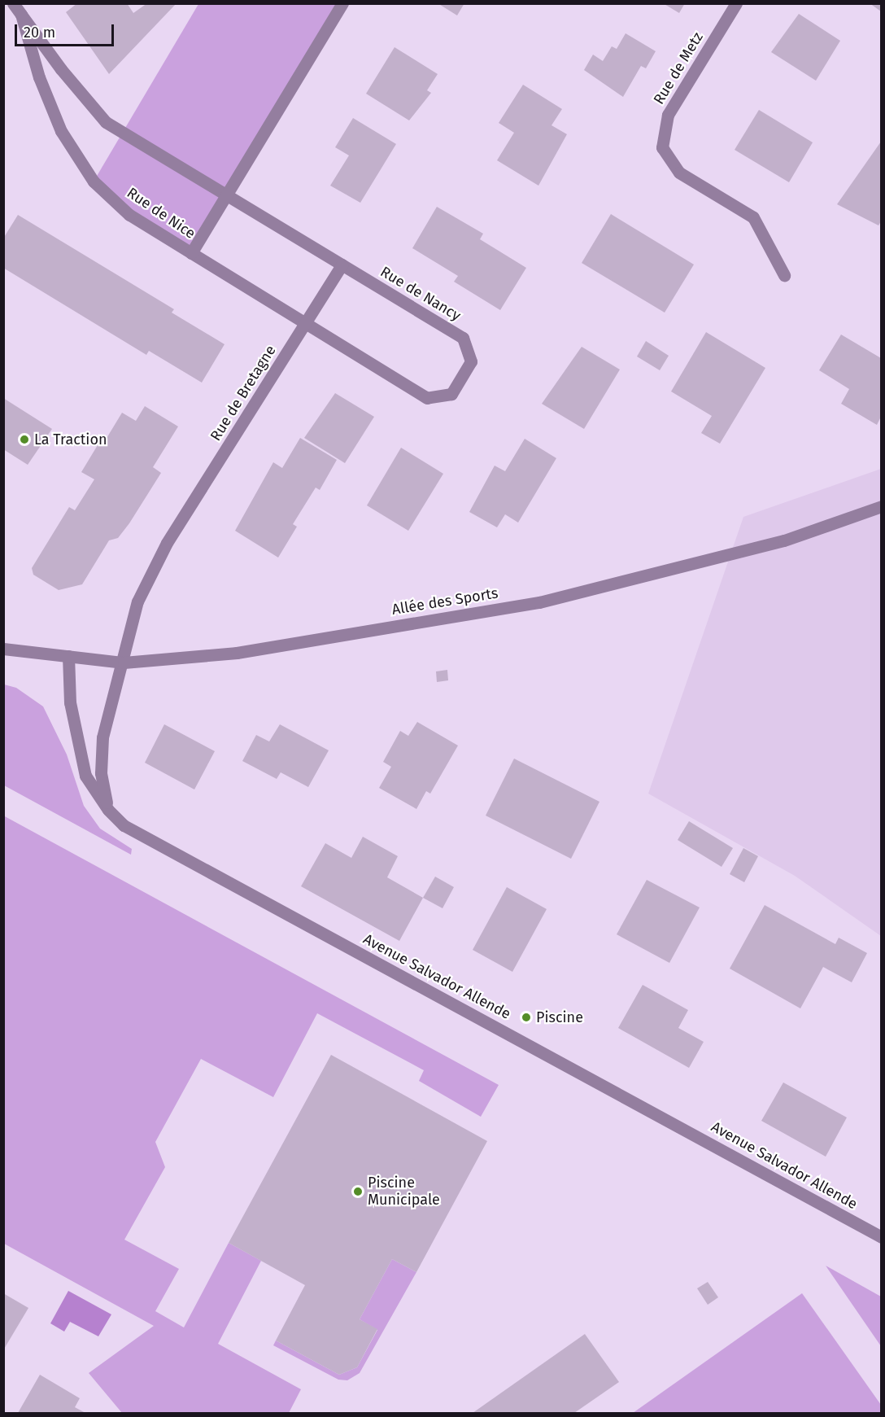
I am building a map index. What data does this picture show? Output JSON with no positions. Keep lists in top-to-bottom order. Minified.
{"streets":{"street":["Rue de Metz","Rue de Nice","Rue de Nancy","Rue de Bretagne","Allée des Sports","Avenue Salvador Allende"]},"crossings":[["Rue de Nice","Rue de Nancy"],["Rue de Nice","Rue de Bretagne"],["Rue de Nancy","Rue de Bretagne"],["Rue de Bretagne","Allée des Sports"],["Allée des Sports","Avenue Salvador Allende"]],"places":["La Traction","Piscine","Piscine Municipale"],"scale_bar":"20 m"}
